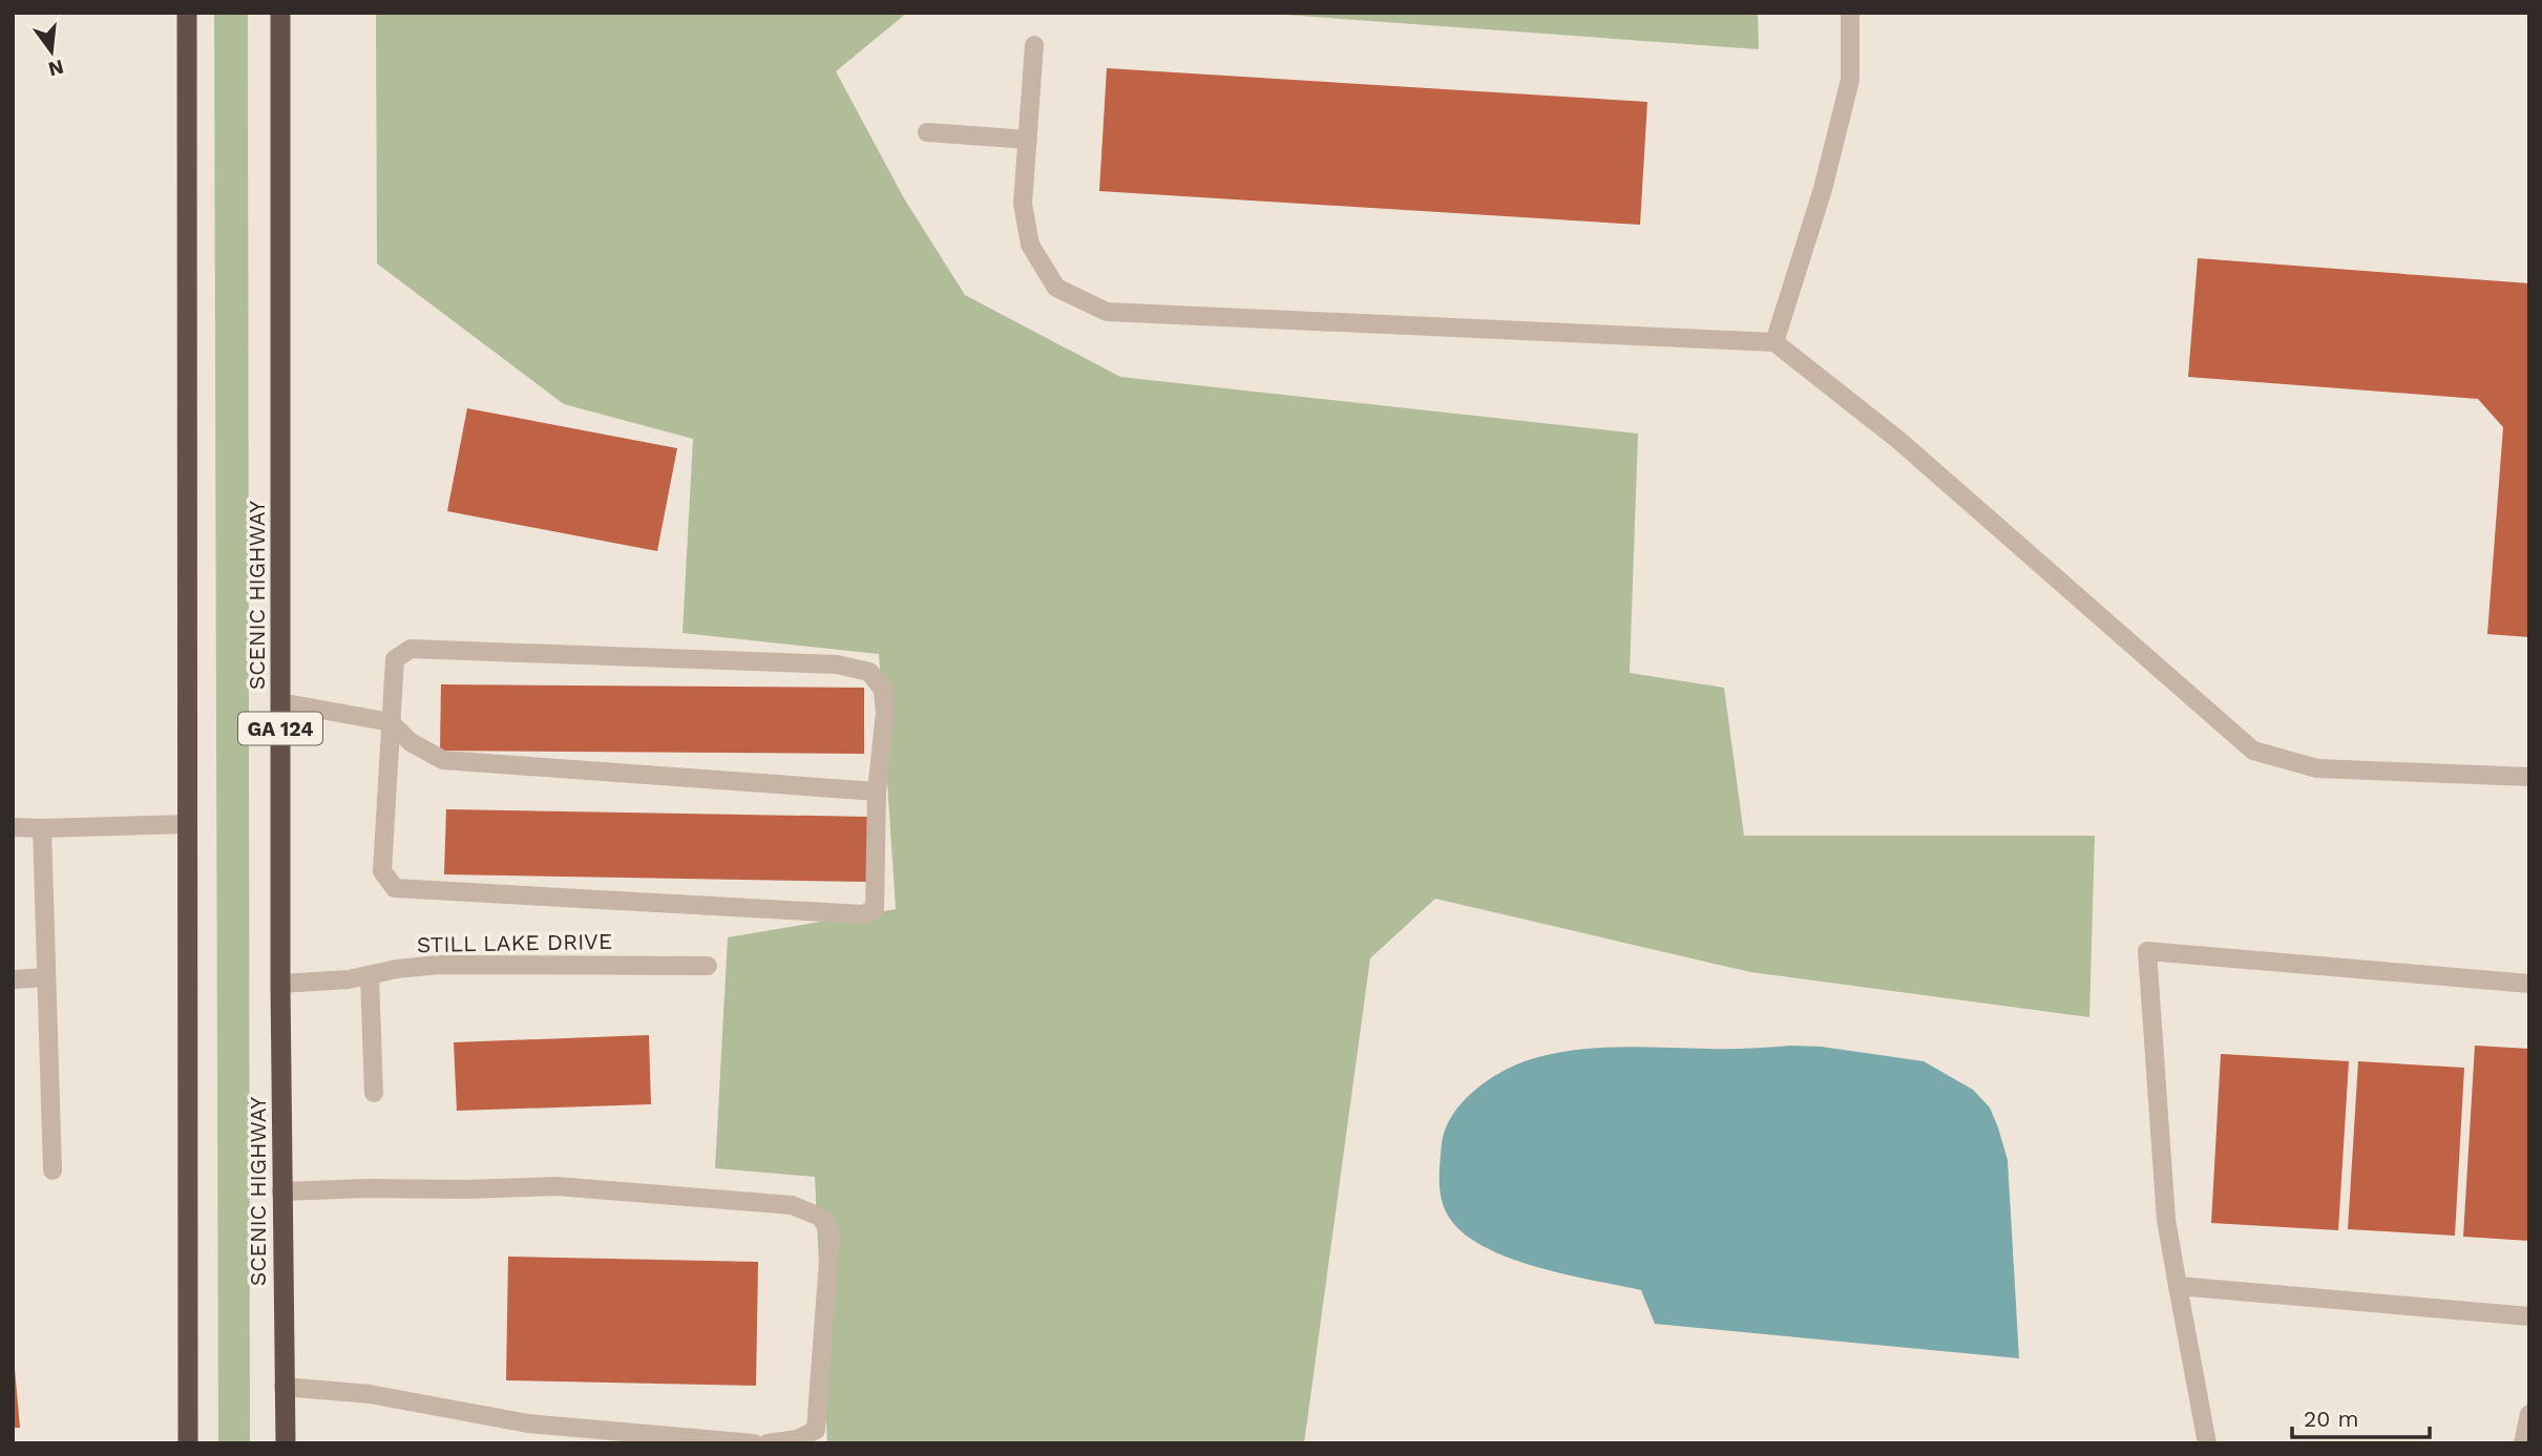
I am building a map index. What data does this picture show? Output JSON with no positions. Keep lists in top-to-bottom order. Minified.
{"streets":{"highway":["SCENIC HIGHWAY","GA 124"],"street":["STILL LAKE DRIVE"]},"crossings":[["SCENIC HIGHWAY","STILL LAKE DRIVE"]],"scale_bar":"20 m","north":"bottom"}
